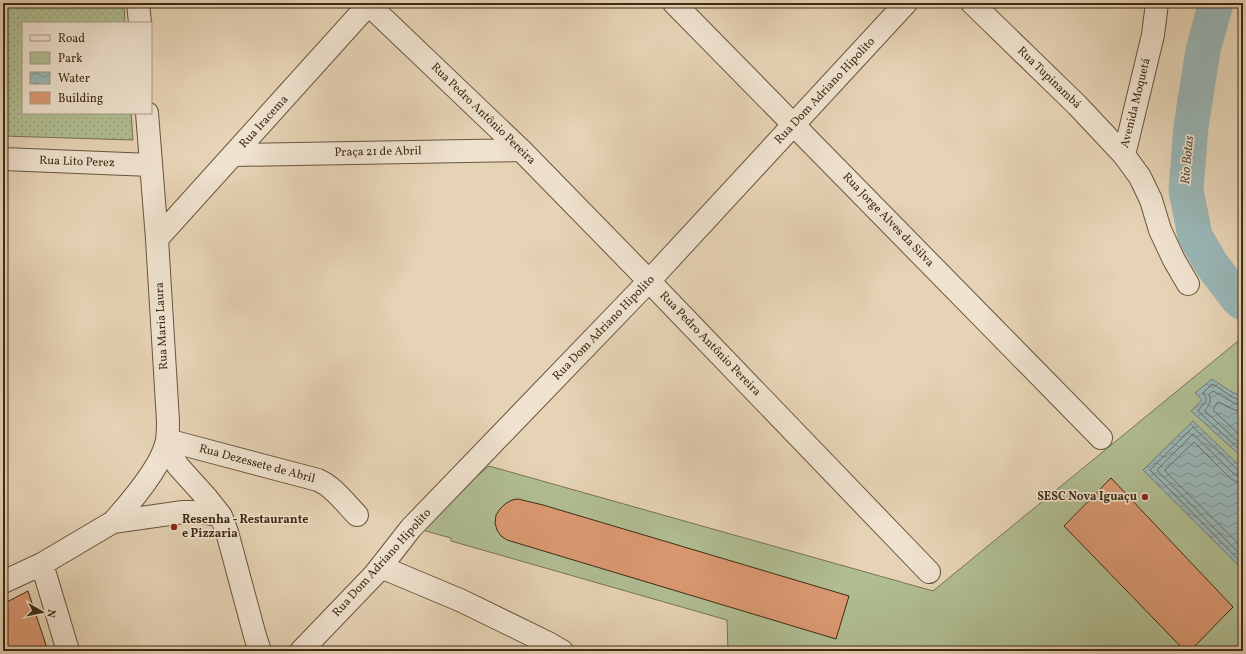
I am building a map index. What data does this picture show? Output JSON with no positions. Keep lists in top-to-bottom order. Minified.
{"streets":{"street":["Rua Tupinambá","Rua Dom Adriano Hipolito","Avenida Moquetá","Rua Pedro Antônio Pereira","Rua Iracema","Praça 21 de Abril","Rua Lito Perez","Rua Jorge Alves da Silva","Rua Maria Laura","Rua Dezessete de Abril"]},"crossings":[["Rua Tupinambá","Avenida Moquetá"],["Rua Dom Adriano Hipolito","Rua Pedro Antônio Pereira"],["Rua Dom Adriano Hipolito","Rua Jorge Alves da Silva"],["Rua Pedro Antônio Pereira","Rua Iracema"],["Rua Pedro Antônio Pereira","Praça 21 de Abril"],["Rua Iracema","Praça 21 de Abril"],["Rua Iracema","Rua Maria Laura"],["Rua Lito Perez","Rua Maria Laura"],["Rua Maria Laura","Rua Dezessete de Abril"]],"water":["Rio Botas"],"places":["SESC Nova Iguaçu","Resenha - Restaurante e Pizzaria"],"legend":["Road","Park","Water","Building"],"north":"right"}
